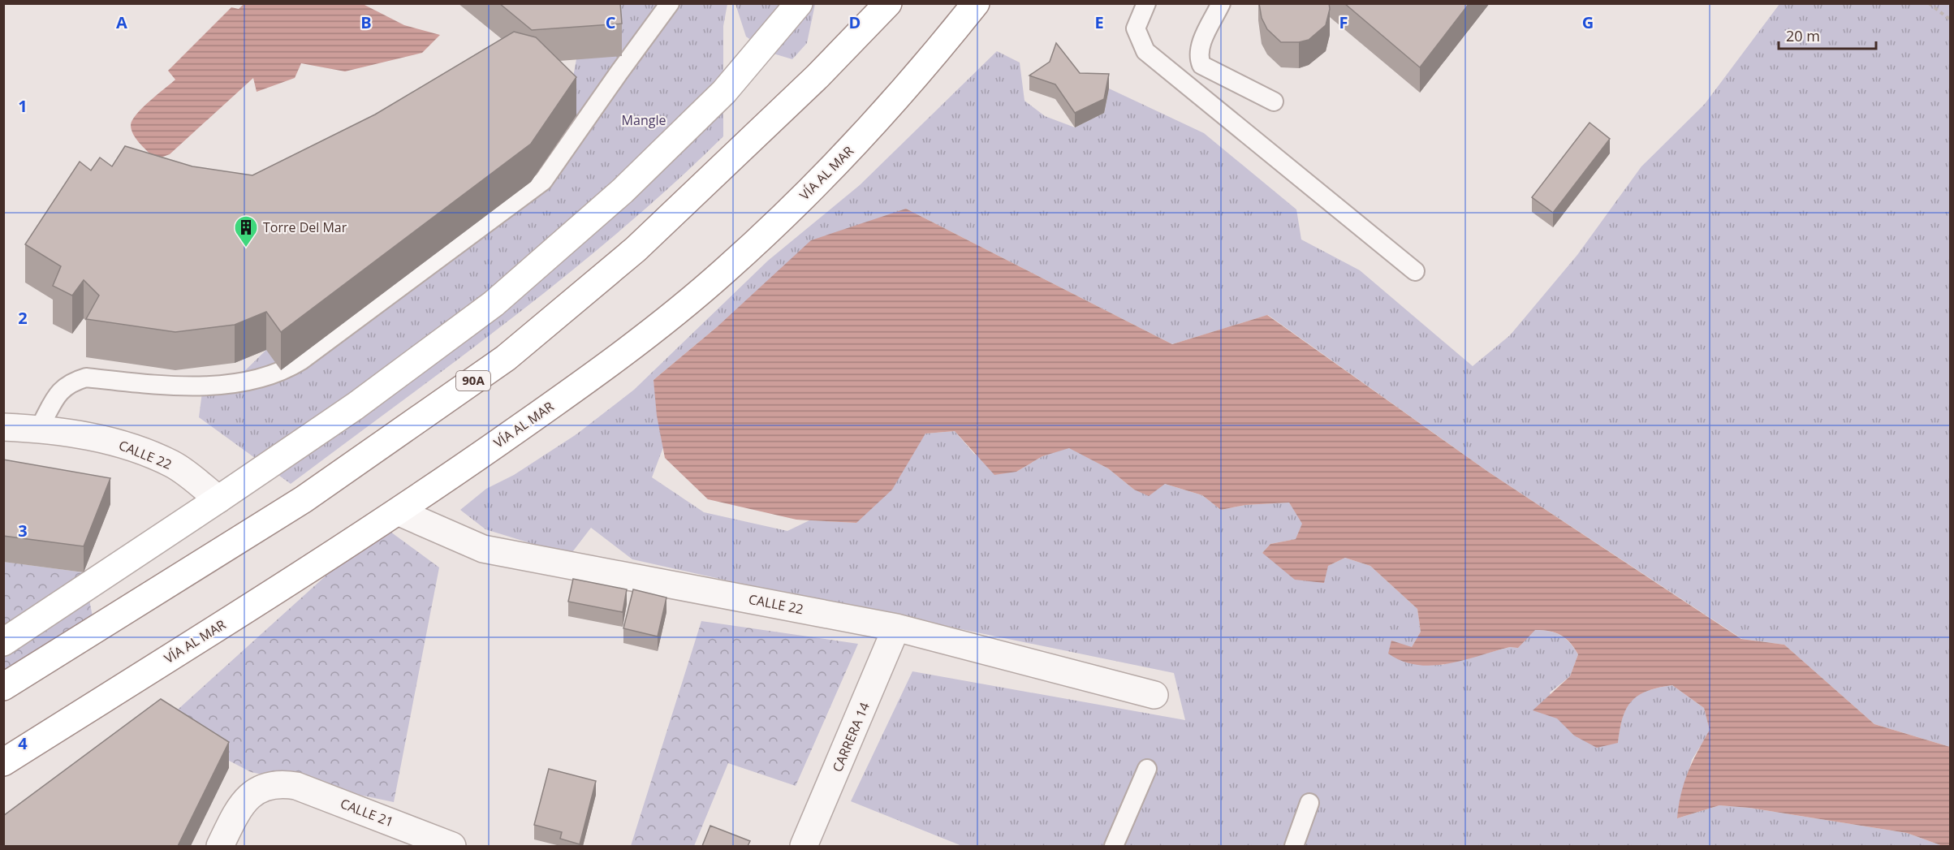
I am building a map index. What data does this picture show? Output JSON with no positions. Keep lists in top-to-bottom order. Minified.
{"streets":{"main road":["VÍA AL MAR","90A"],"street":["CALLE 22","CARRERA 14","CALLE 21"]},"crossings":[["VÍA AL MAR","CALLE 22"],["CALLE 22","CARRERA 14"]],"parks":["Mangle"],"places":{"building":["Torre Del Mar"]},"scale_bar":"20 m","grid":{"columns":["A","B","C","D","E","F","G"],"rows":["1","2","3","4"]}}
